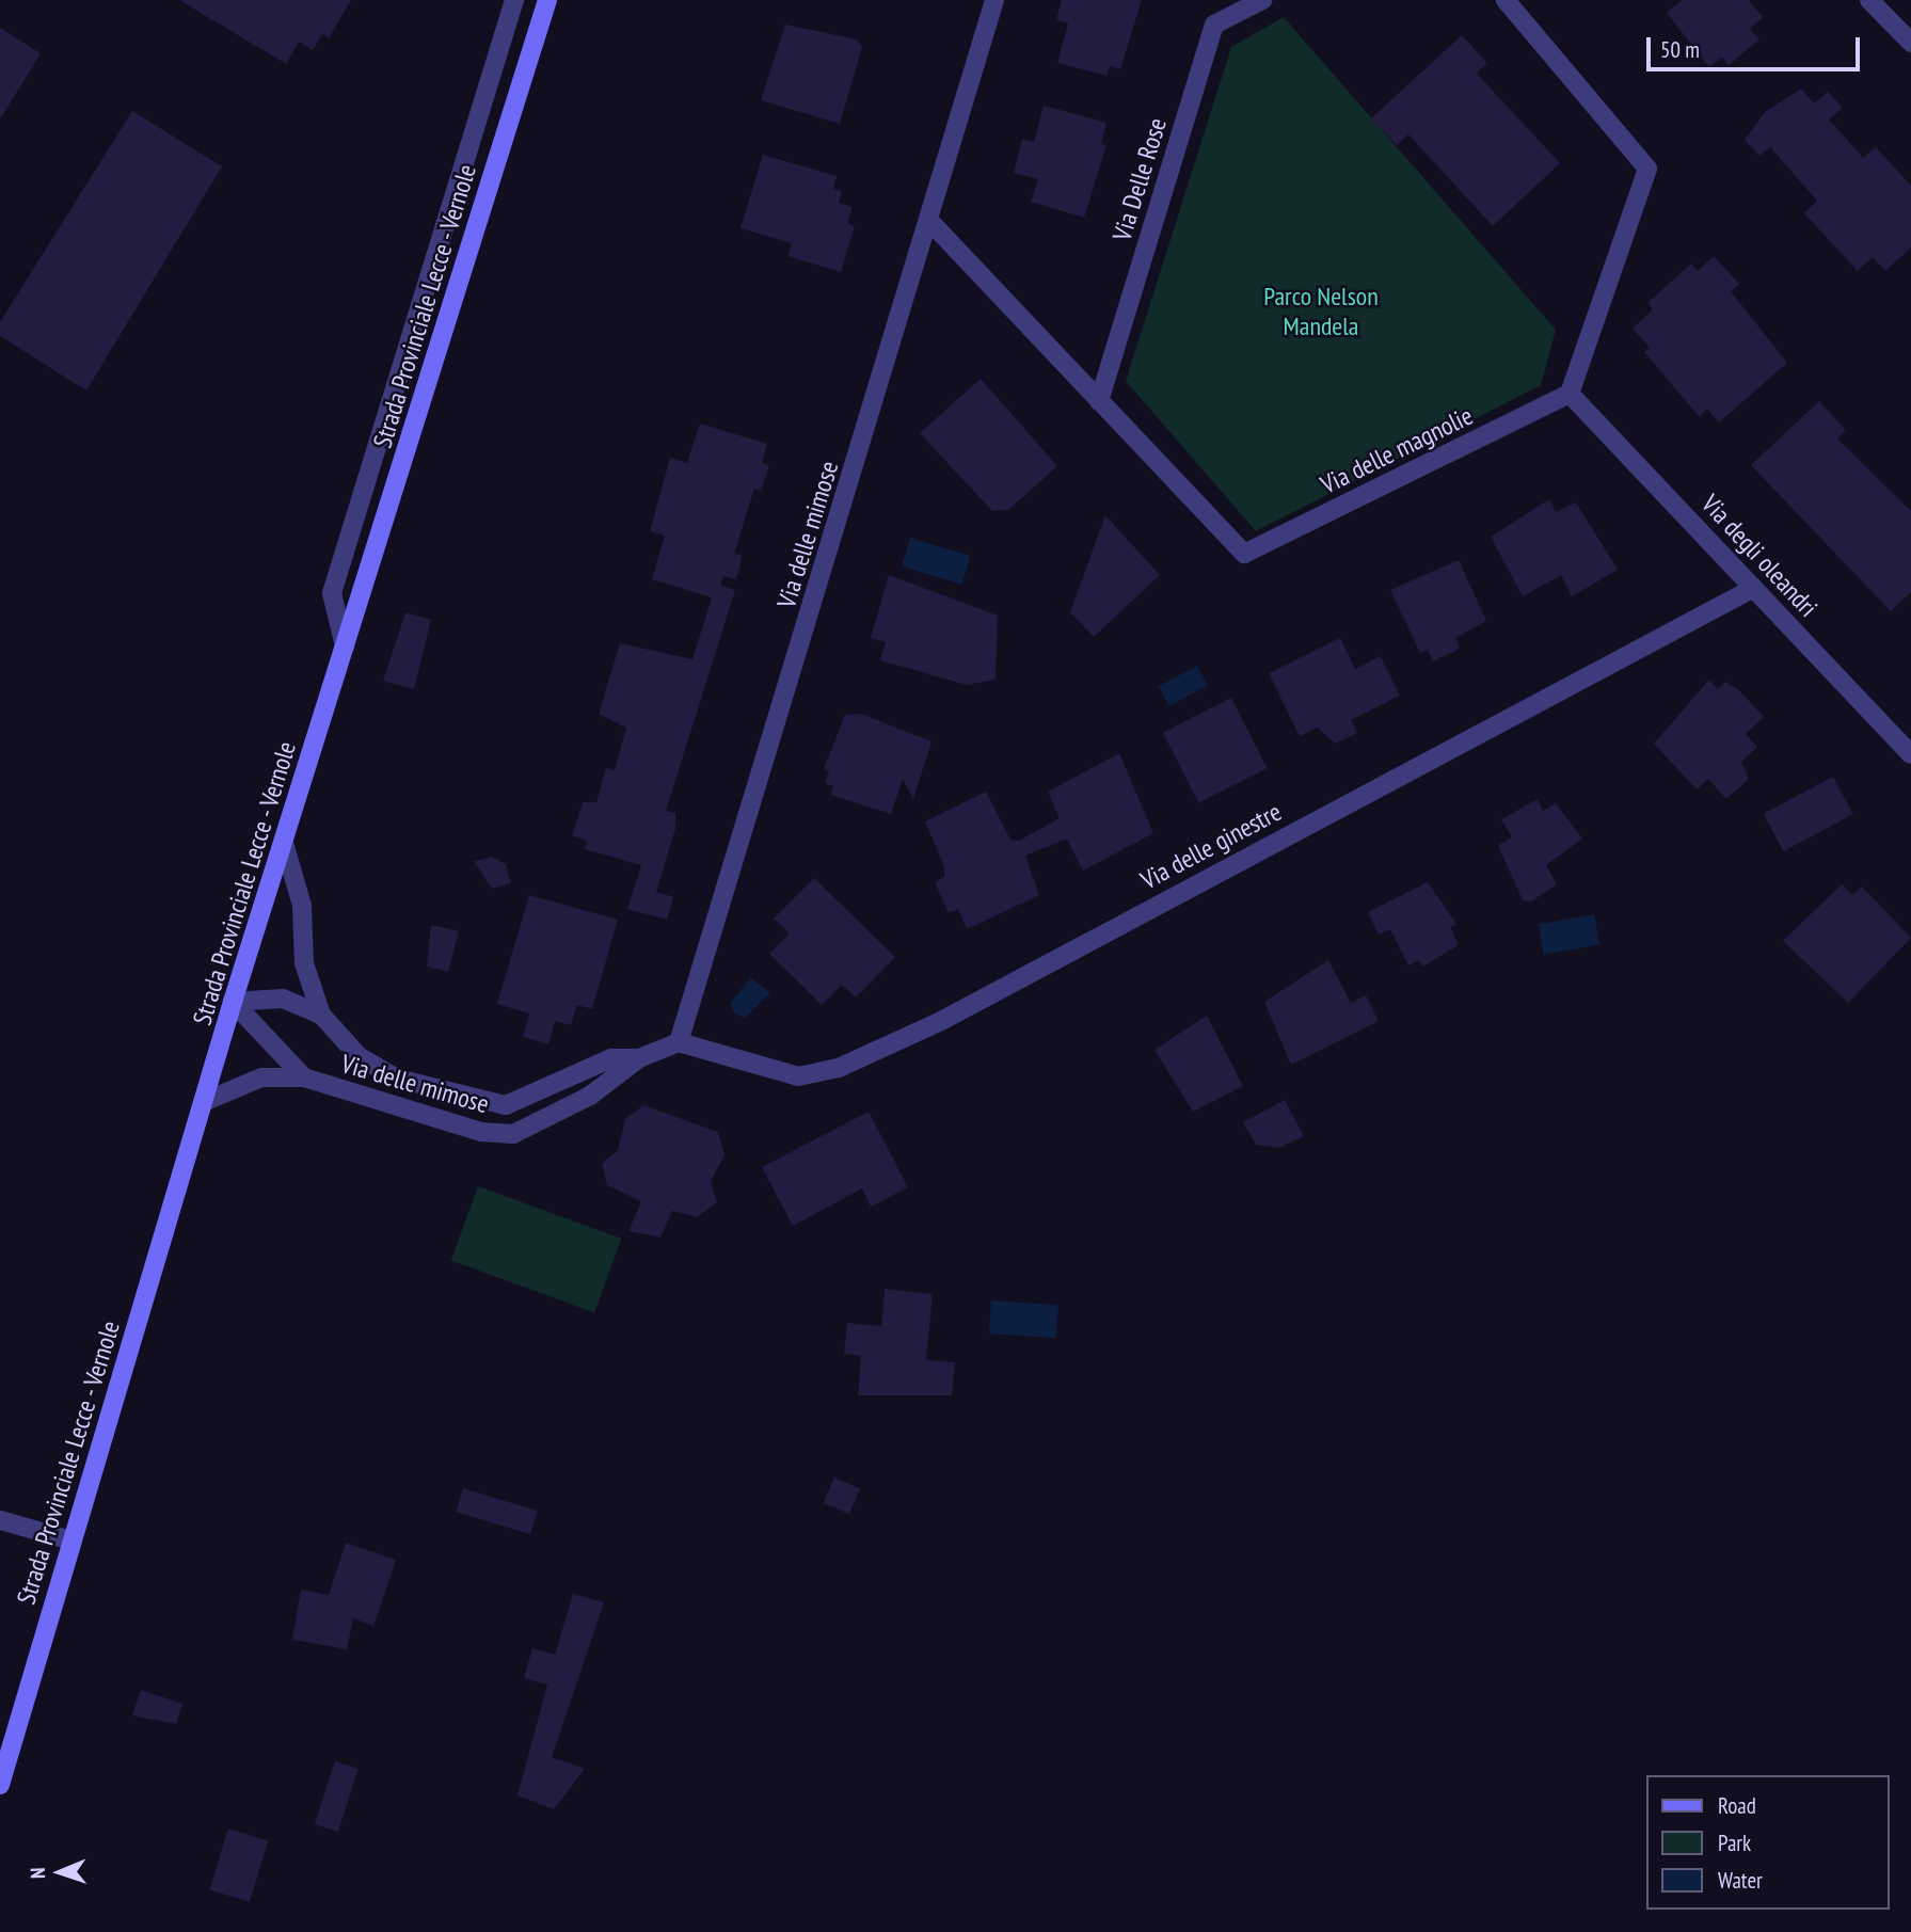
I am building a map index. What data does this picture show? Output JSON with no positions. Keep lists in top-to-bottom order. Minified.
{"streets":{"main road":["Strada Provinciale Lecce - Vernole"],"street":["Via Delle Rose","Via delle magnolie","Via delle mimose","Via degli oleandri","Via delle ginestre"]},"crossings":[["Via Delle Rose","Via delle magnolie"],["Strada Provinciale Lecce - Vernole","Via delle mimose"],["Via delle magnolie","Via delle mimose"],["Via delle magnolie","Via degli oleandri"],["Via delle mimose","Via delle ginestre"],["Via degli oleandri","Via delle ginestre"]],"parks":["Parco Nelson Mandela"],"legend":["Road","Park","Water"],"scale_bar":"50 m","north":"left"}
